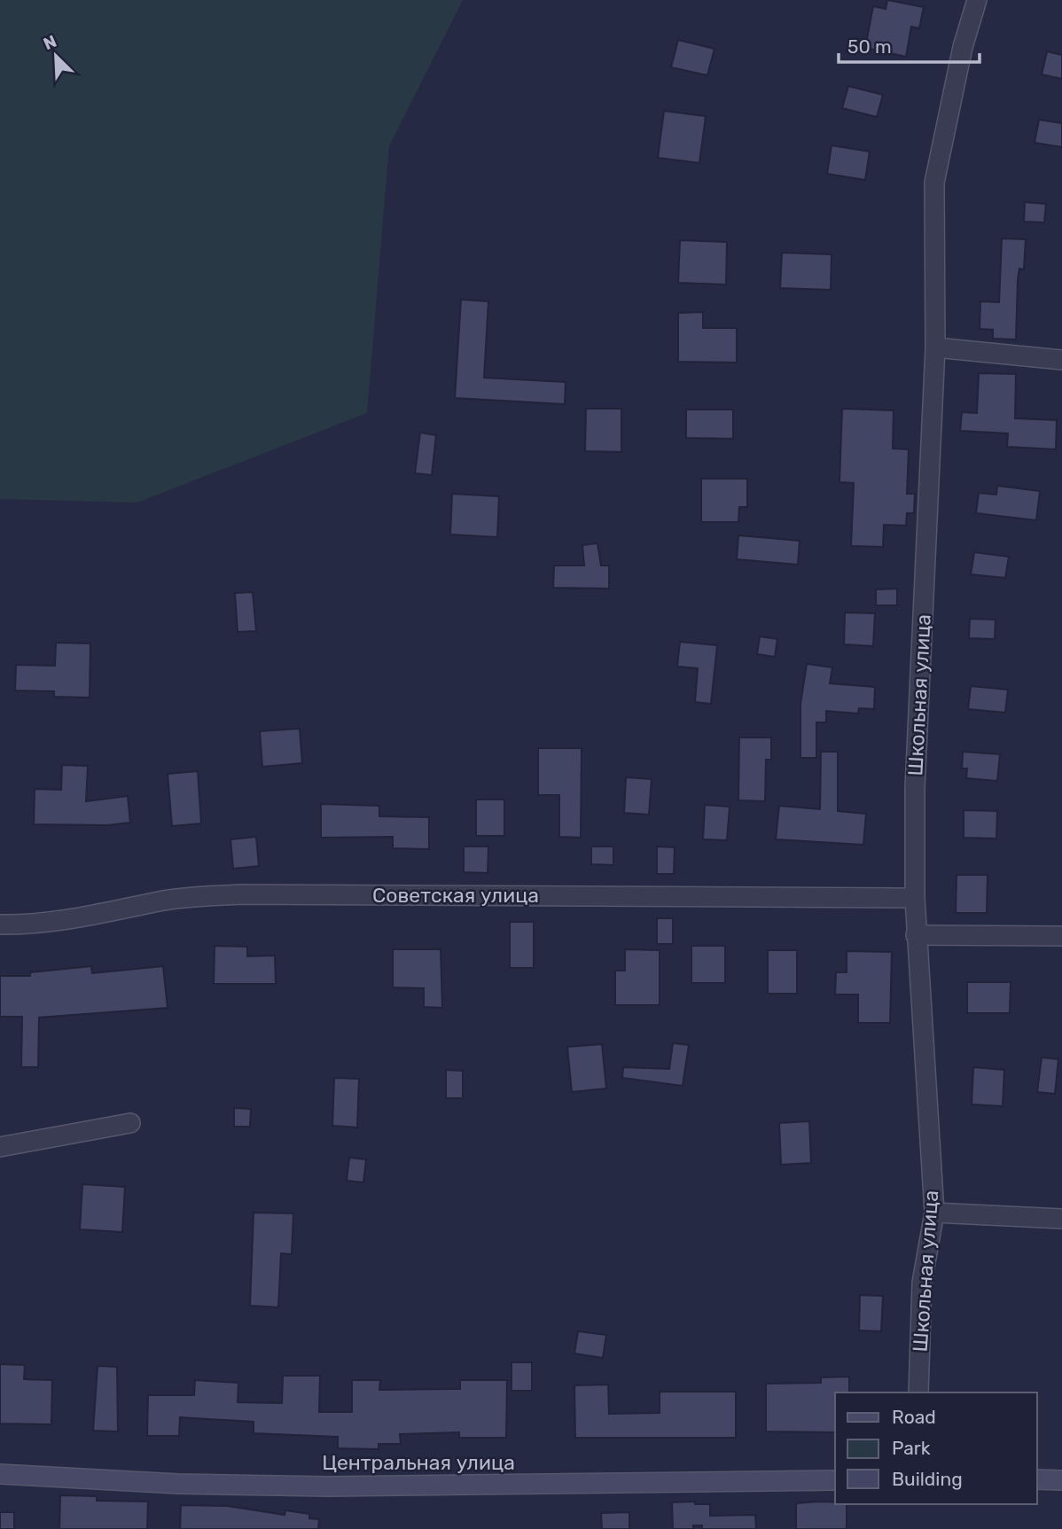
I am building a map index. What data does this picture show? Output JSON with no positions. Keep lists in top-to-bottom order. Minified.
{"streets":{"street":["Школьная улица","Советская улица","Центральная улица"]},"crossings":[["Школьная улица","Советская улица"]],"legend":["Road","Park","Building"],"scale_bar":"50 m","north":"top left"}
